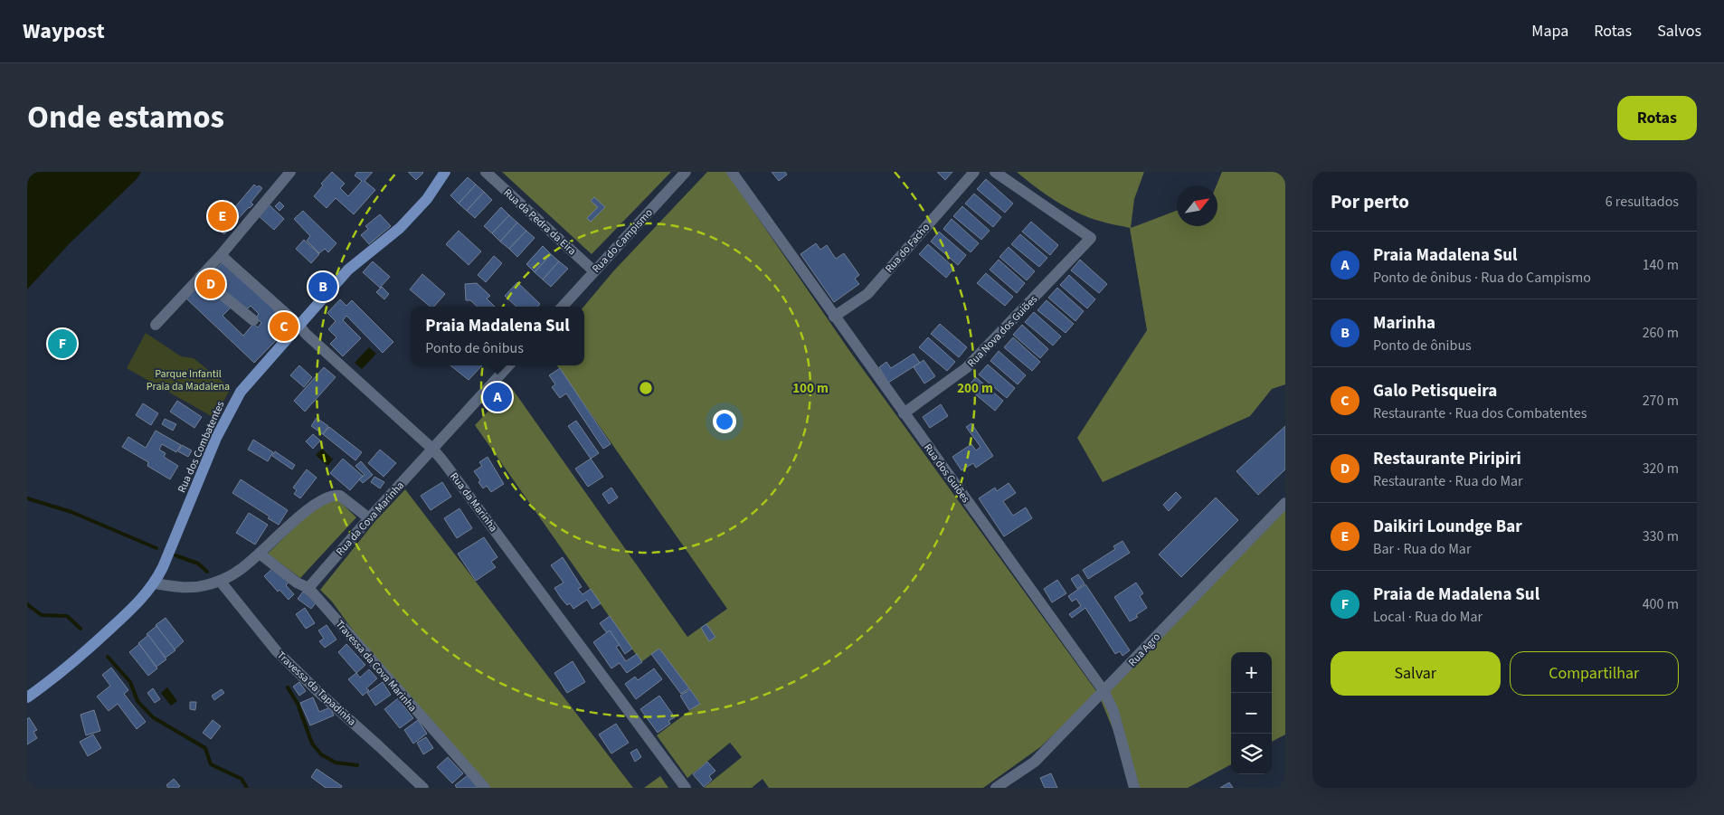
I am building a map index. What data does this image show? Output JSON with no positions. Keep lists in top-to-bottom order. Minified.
{"streets":{"main road":["Rua dos Combatentes"],"street":["Rua da Pedra da Eira","Rua do Campismo","Rua do Facho","Rua Nova dos Guiões","Rua dos Guiões","Rua da Marinha","Rua da Cova Marinha","Rua Agro","Travessa da Cova Marinha","Travessa da Tapadinha"]},"crossings":[["Rua da Pedra da Eira","Rua do Campismo"],["Rua do Facho","Rua dos Guiões"],["Rua Nova dos Guiões","Rua dos Guiões"],["Rua dos Combatentes","Rua da Marinha"],["Rua dos Guiões","Rua Agro"],["Rua da Marinha","Rua da Cova Marinha"],["Rua da Cova Marinha","Travessa da Cova Marinha"]],"parks":["Parque Infantil Praia da Madalena"],"north":"top right","page":{"header":"Waypost","nav":["Mapa","Rotas","Salvos"],"title":"Onde estamos","buttons":["Rotas",["Salvar","Compartilhar"]],"heading":["Por perto","6 resultados"],"pins":["E","D","B","C","F","A"],"list":[{"mark":"A","name":"Praia Madalena Sul","note":"Ponto de ônibus · Rua do Campismo","value":"140 m"},{"mark":"B","name":"Marinha","note":"Ponto de ônibus","value":"260 m"},{"mark":"C","name":"Galo Petisqueira","note":"Restaurante · Rua dos Combatentes","value":"270 m"},{"mark":"D","name":"Restaurante Piripiri","note":"Restaurante · Rua do Mar","value":"320 m"},{"mark":"E","name":"Daikiri Loundge Bar","note":"Bar · Rua do Mar","value":"330 m"},{"mark":"F","name":"Praia de Madalena Sul","note":"Local · Rua do Mar","value":"400 m"}],"popup":["Praia Madalena Sul","Ponto de ônibus"],"map_buttons":["+","−"]},"rings":["100 m","200 m"]}
